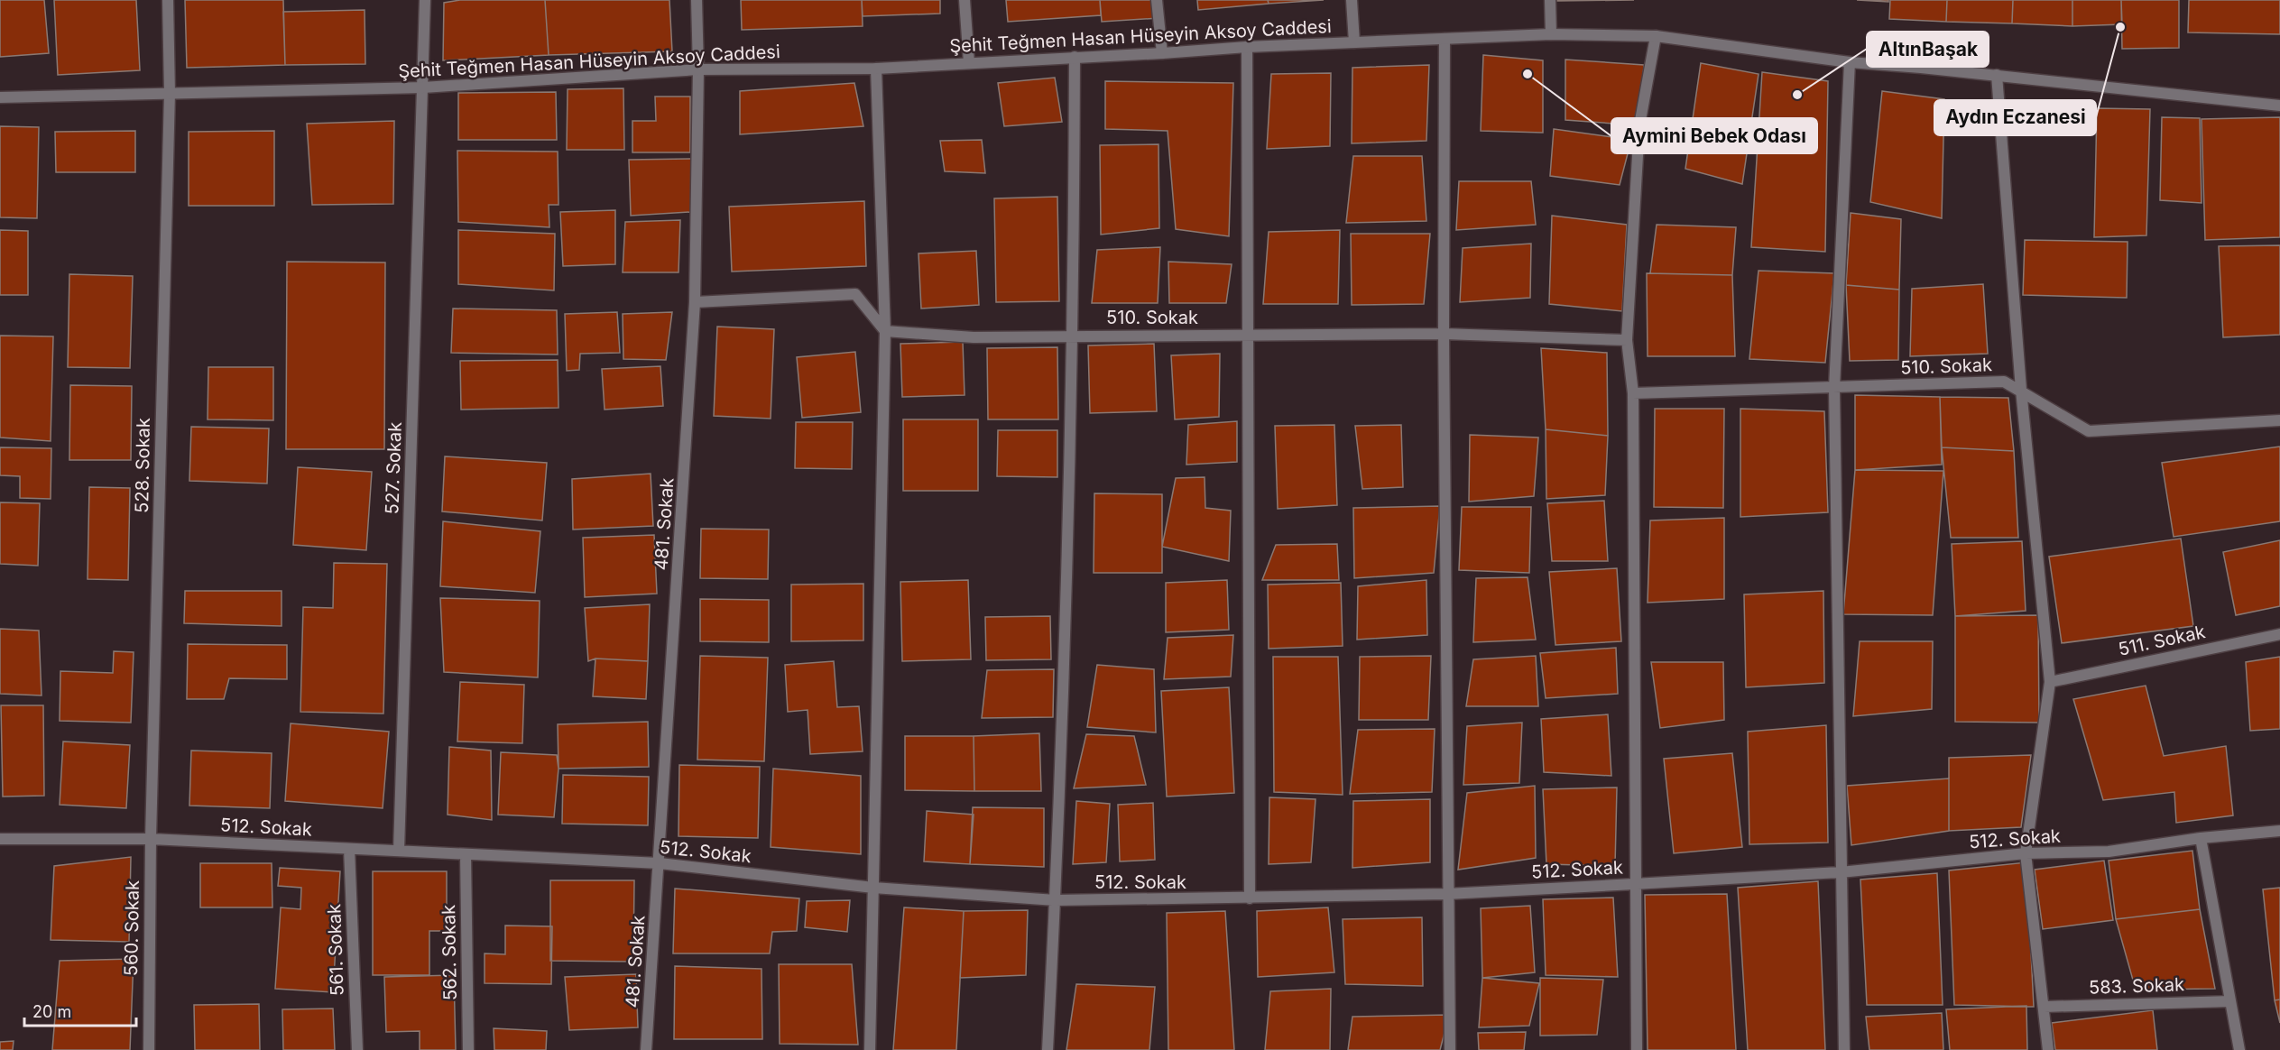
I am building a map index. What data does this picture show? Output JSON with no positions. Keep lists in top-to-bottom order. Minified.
{"streets":{"street":["Şehit Teğmen Hasan Hüseyin Aksoy Caddesi","510. Sokak","528. Sokak","527. Sokak","481. Sokak","511. Sokak","512. Sokak","560. Sokak","561. Sokak","562. Sokak","583. Sokak"]},"crossings":[["Şehit Teğmen Hasan Hüseyin Aksoy Caddesi","528. Sokak"],["Şehit Teğmen Hasan Hüseyin Aksoy Caddesi","527. Sokak"],["Şehit Teğmen Hasan Hüseyin Aksoy Caddesi","481. Sokak"],["528. Sokak","512. Sokak"],["528. Sokak","560. Sokak"],["527. Sokak","512. Sokak"],["481. Sokak","512. Sokak"],["512. Sokak","560. Sokak"],["512. Sokak","561. Sokak"],["512. Sokak","562. Sokak"]],"places":["Aydın Eczanesi","Aymini Bebek Odası","AltınBaşak"],"scale_bar":"20 m"}
